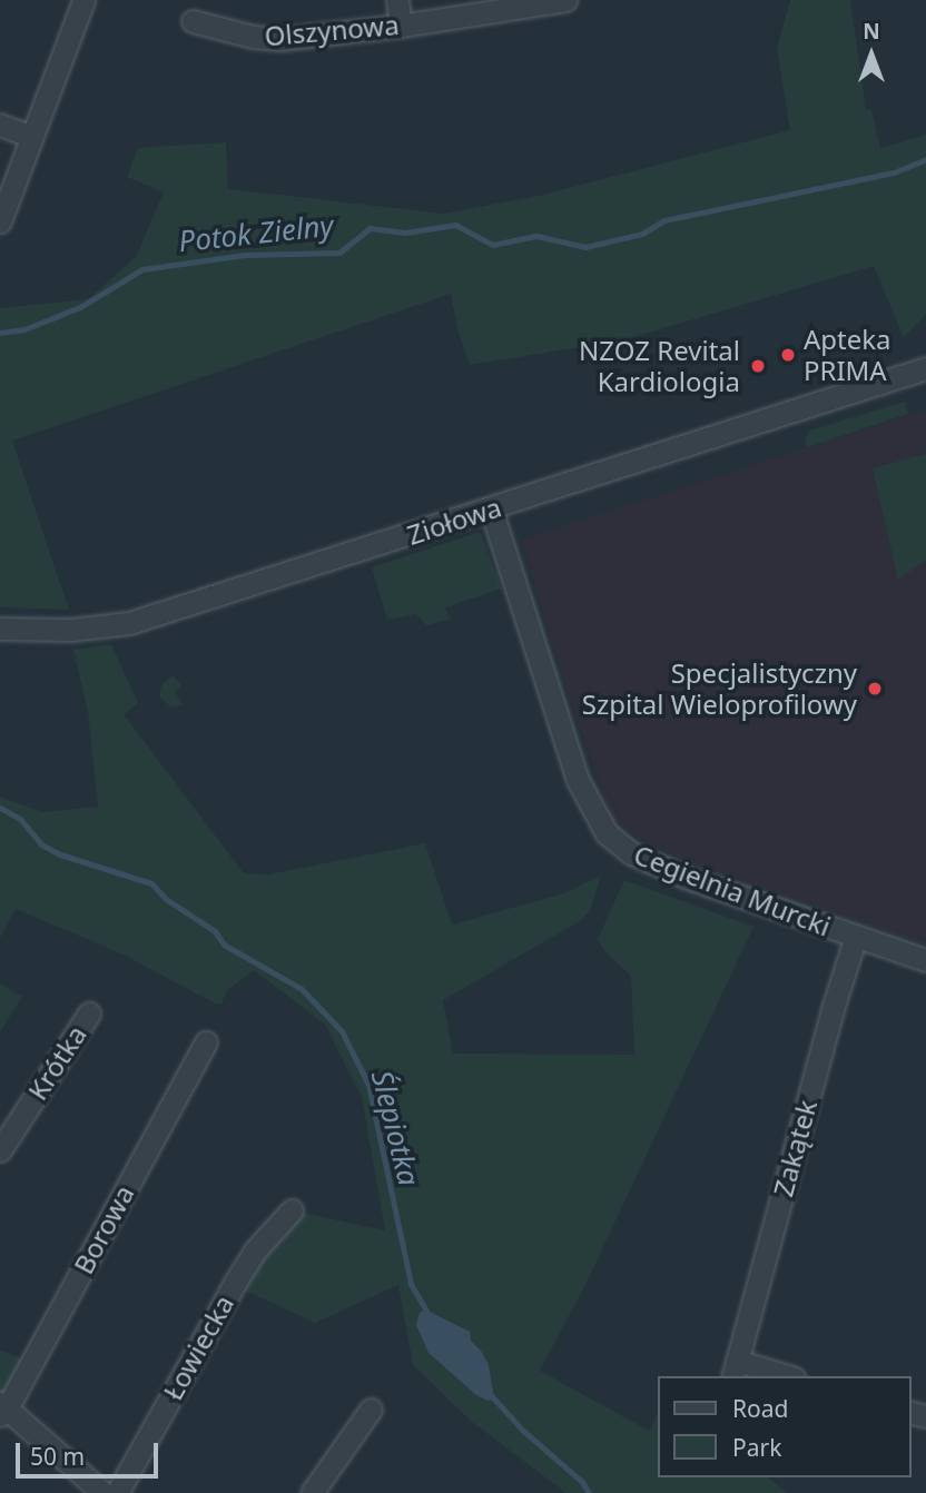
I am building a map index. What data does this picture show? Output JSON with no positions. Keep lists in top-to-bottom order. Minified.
{"streets":{"street":["Olszynowa","Ziołowa","Cegielnia Murcki","Krótka","Zakątek","Borowa","Łowiecka"]},"crossings":[["Ziołowa","Cegielnia Murcki"],["Cegielnia Murcki","Zakątek"]],"water":["Potok Zielny","Ślepiotka"],"places":["Apteka PRIMA","NZOZ Revital Kardiologia","Specjalistyczny Szpital Wieloprofilowy"],"legend":["Road","Park"],"scale_bar":"50 m","north":"top"}
